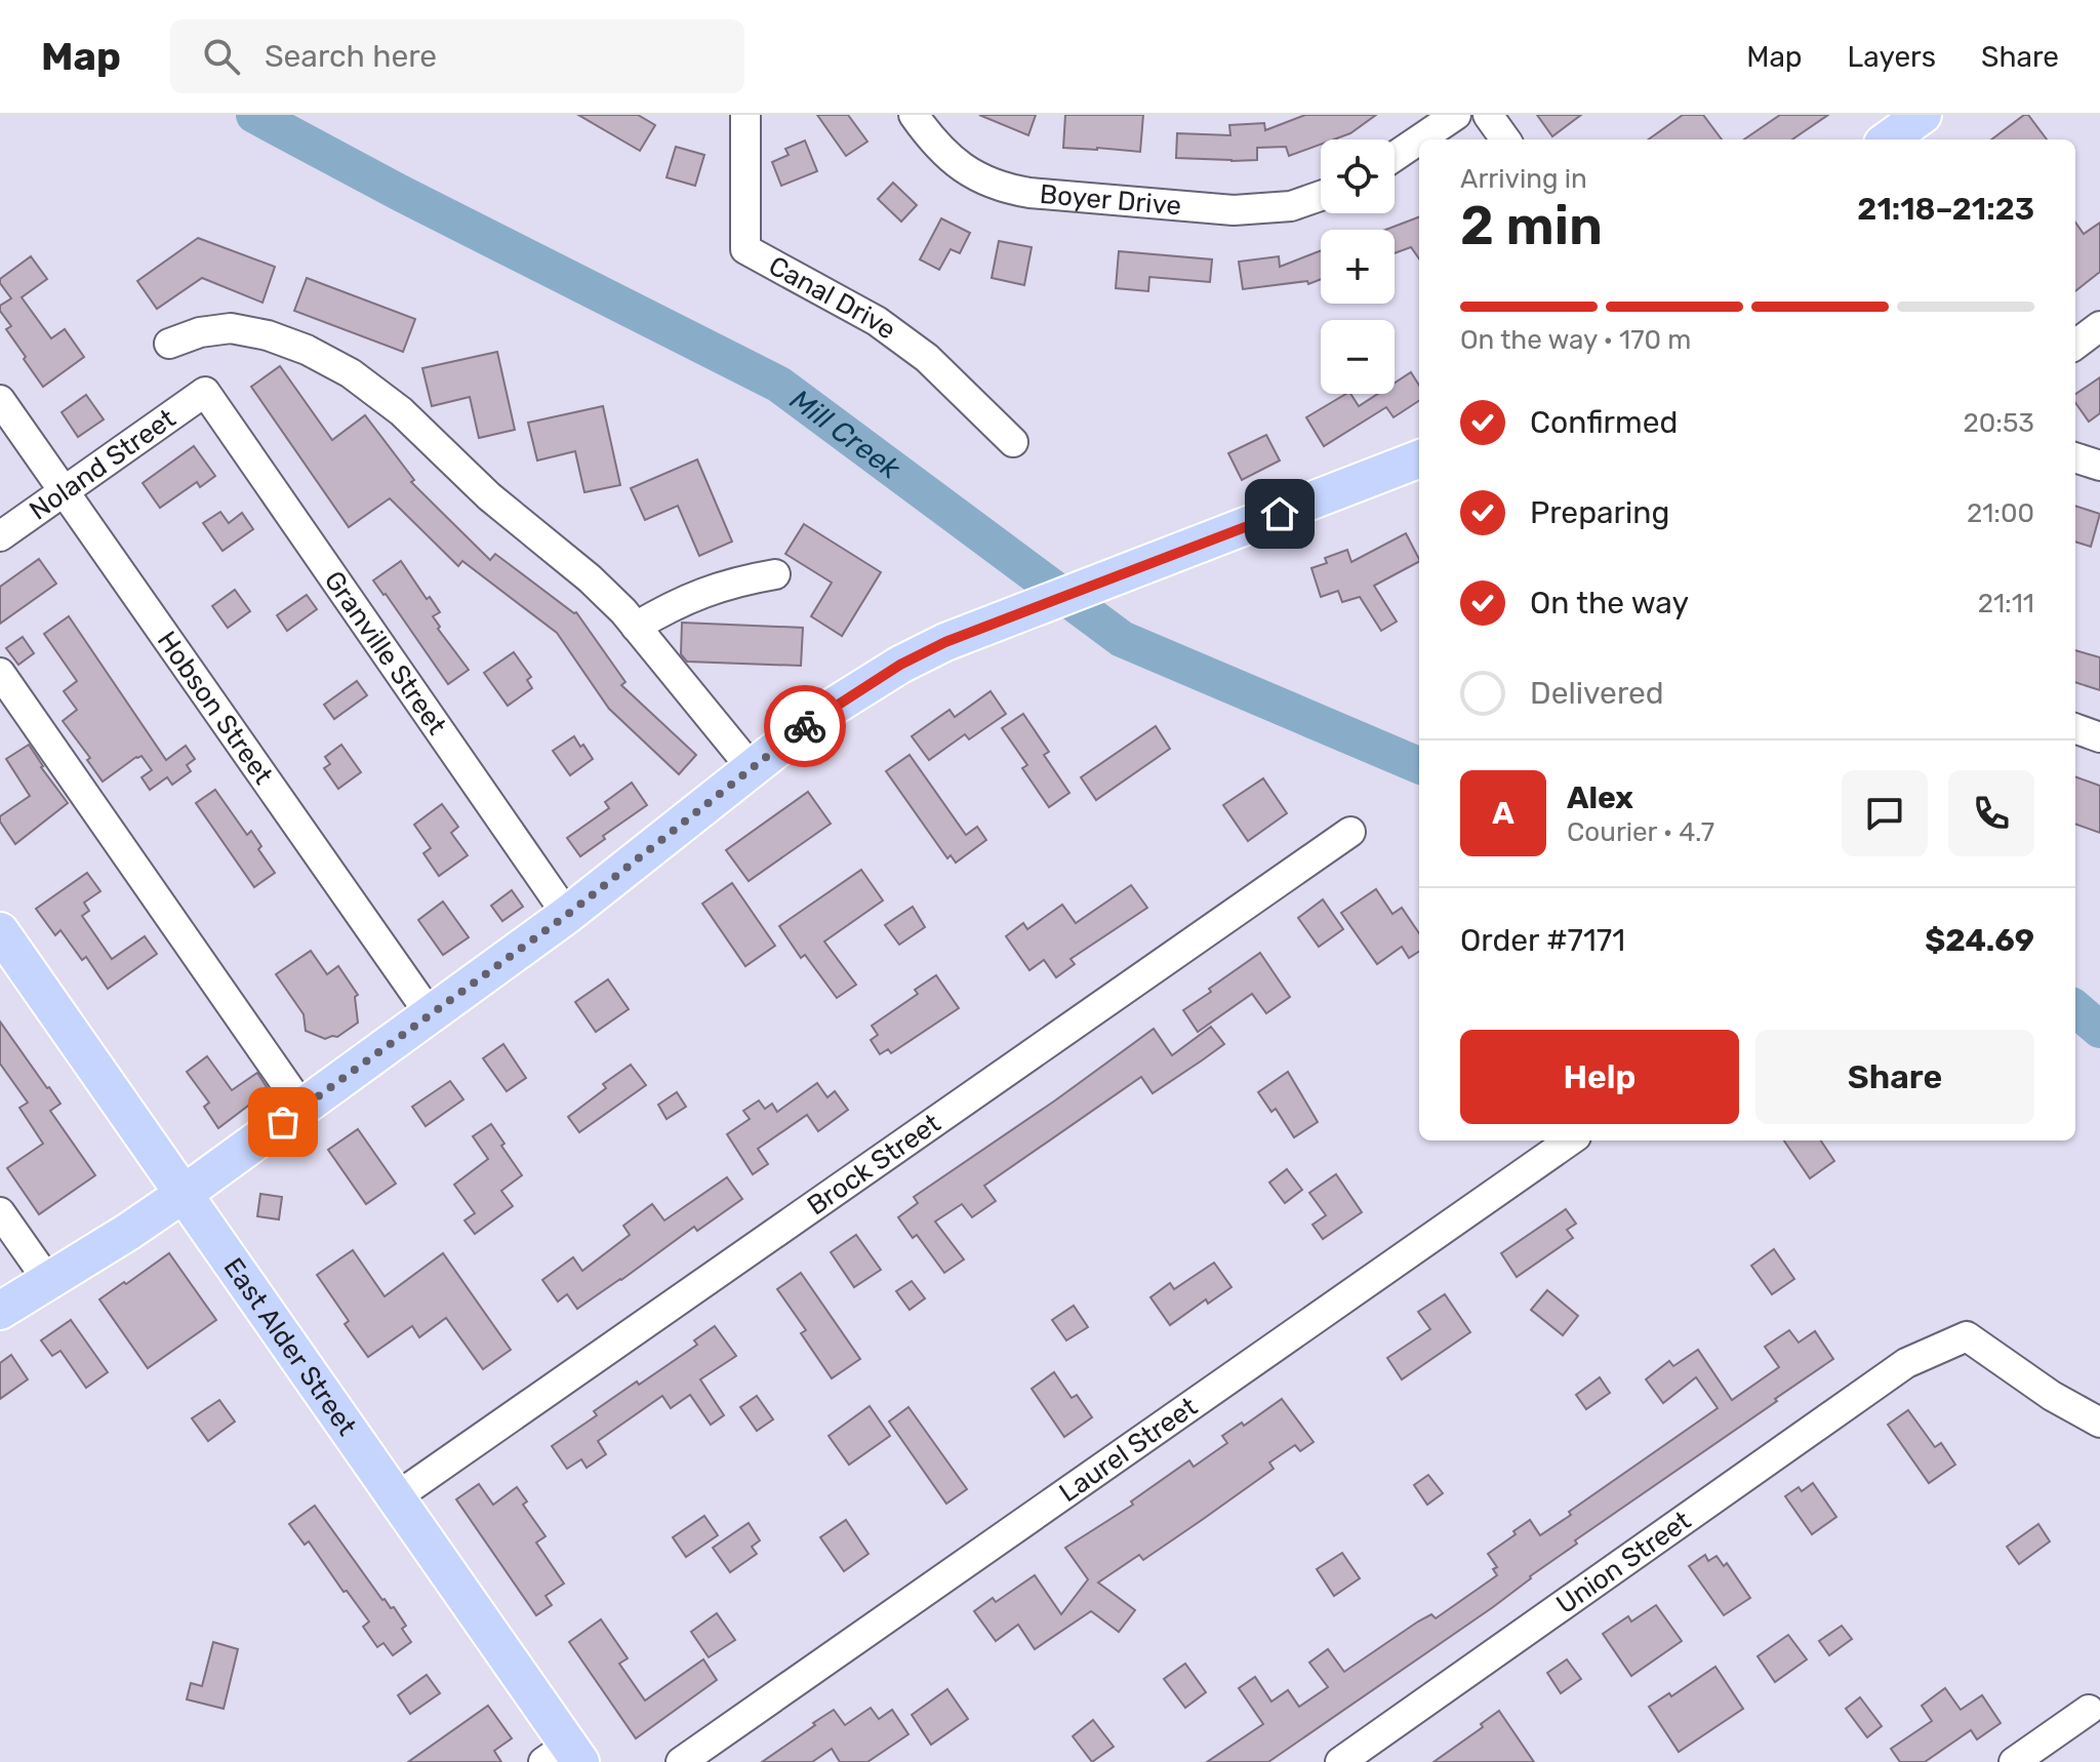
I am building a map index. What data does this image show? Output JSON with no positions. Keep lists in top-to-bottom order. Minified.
{"streets":{"main road":["East Alder Street"],"street":["Boyer Drive","Canal Drive","Noland Street","Granville Street","Hobson Street","Brock Street","Laurel Street","Union Street"]},"crossings":[["Noland Street","Granville Street"],["Noland Street","Hobson Street"],["Brock Street","East Alder Street"]],"water":["Mill Creek"],"page":{"header":"Map","search":"Search here","nav":["Map","Layers","Share"],"map_buttons":["+","−"],"heading":["2 min","Arriving in","21:18–21:23"],"panel":["Alex","Courier · 4.7","Order #7171","$24.69"],"bar":"On the way · 170 m","list":[["Confirmed","20:53"],["Preparing","21:00"],["On the way","21:11"],"Delivered"],"round":"A","buttons":["Help","Share"]}}
